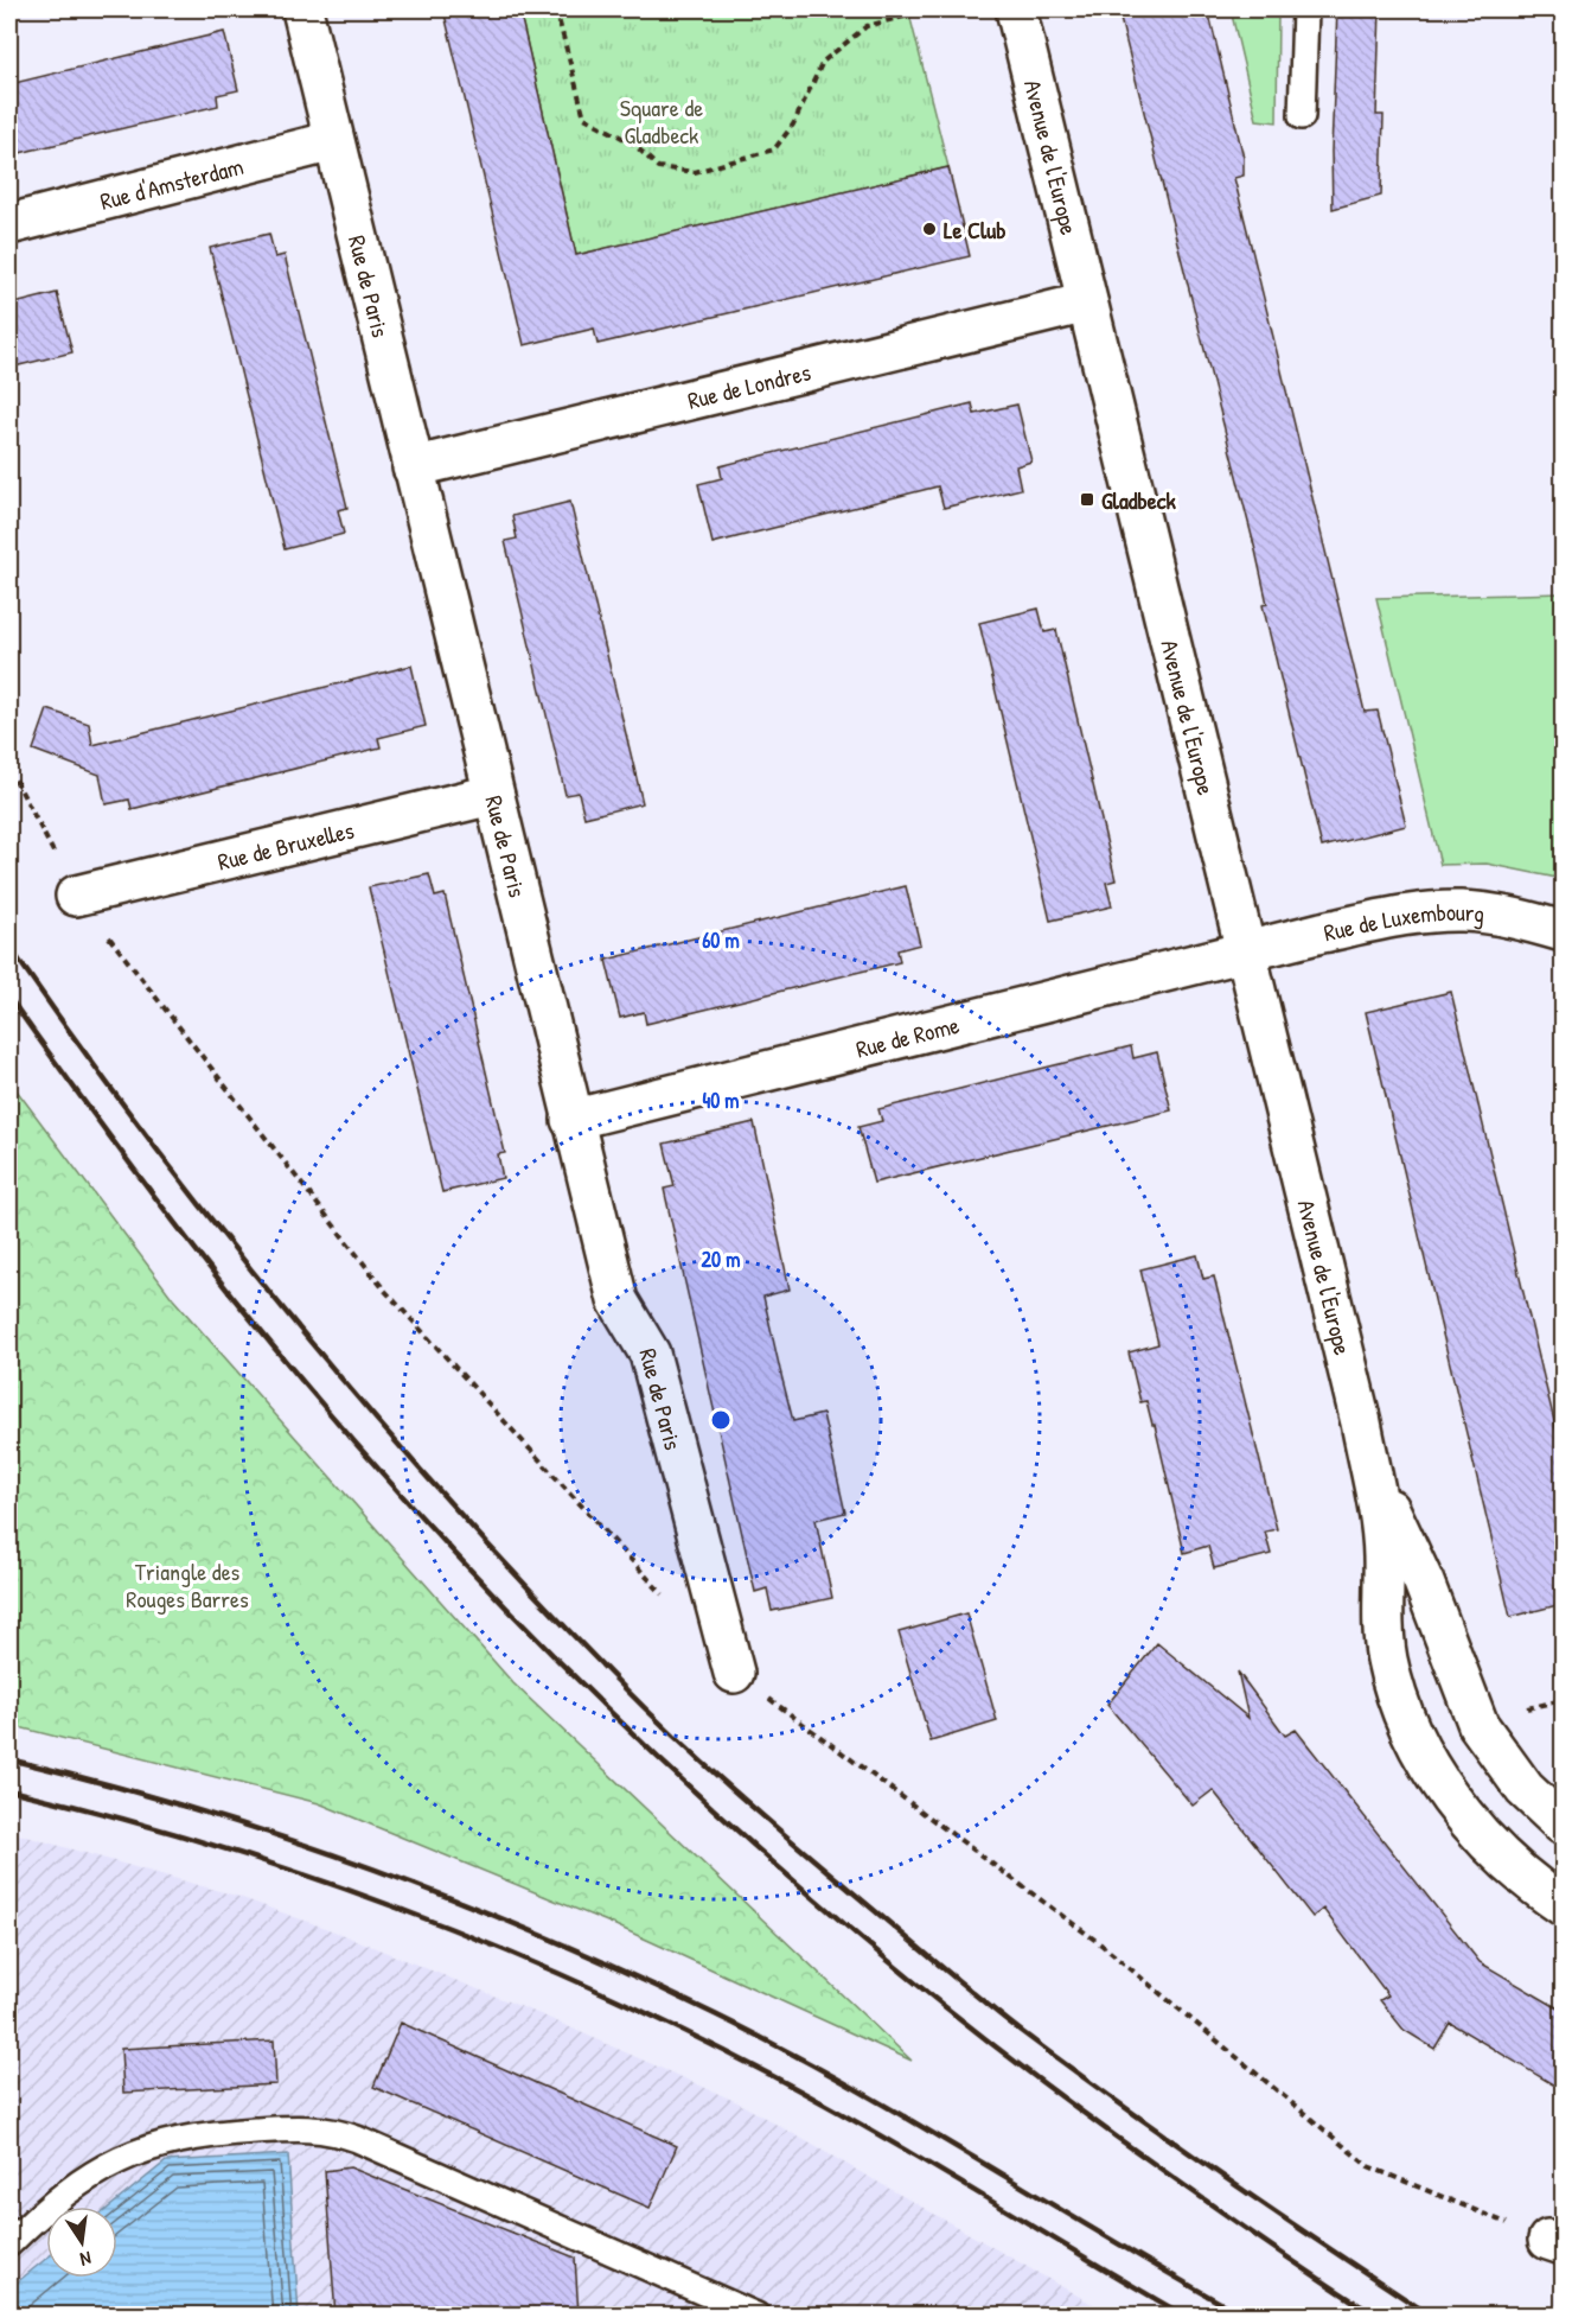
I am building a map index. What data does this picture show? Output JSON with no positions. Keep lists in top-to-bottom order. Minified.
{"streets":{"street":["Avenue de l'Europe","Rue d'Amsterdam","Rue de Paris","Rue de Londres","Rue de Bruxelles","Rue de Luxembourg","Rue de Rome"]},"crossings":[["Avenue de l'Europe","Rue de Londres"],["Avenue de l'Europe","Rue de Luxembourg"],["Avenue de l'Europe","Rue de Rome"],["Rue d'Amsterdam","Rue de Paris"],["Rue de Paris","Rue de Londres"],["Rue de Paris","Rue de Bruxelles"],["Rue de Paris","Rue de Rome"],["Rue de Luxembourg","Rue de Rome"]],"parks":["Square de Gladbeck","Triangle des Rouges Barres"],"places":{"other":["Le Club"],"transit":["Gladbeck"]},"north":"bottom","rings":["60 m","40 m","20 m"]}
